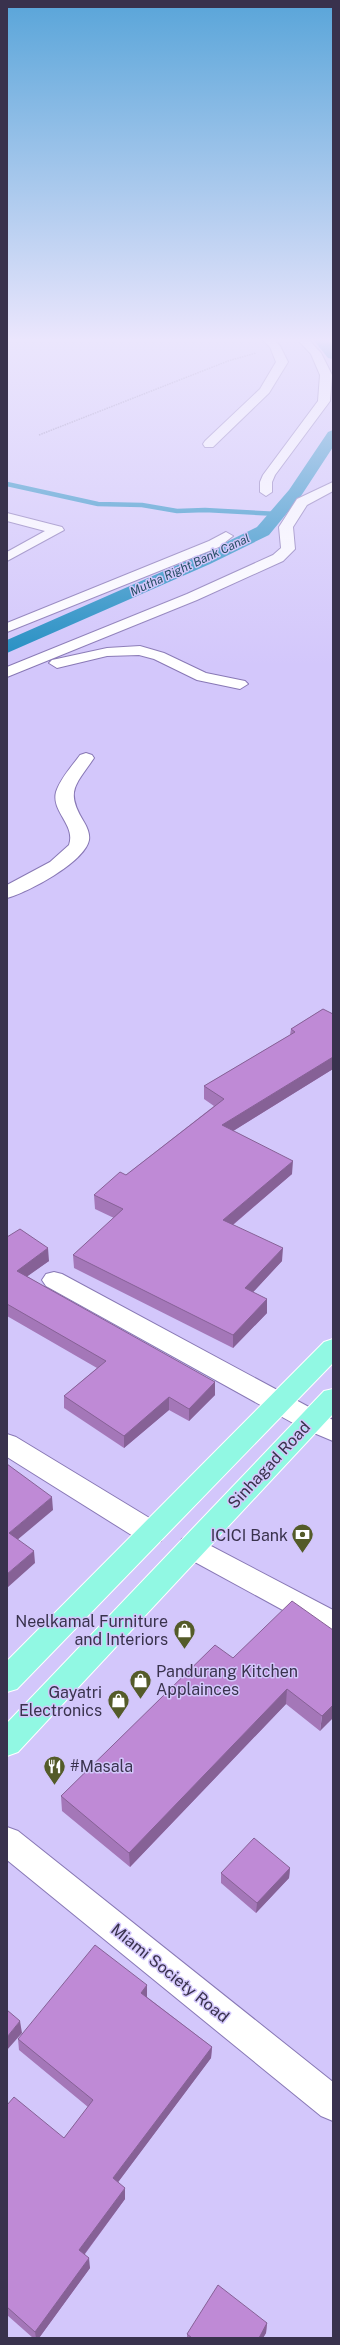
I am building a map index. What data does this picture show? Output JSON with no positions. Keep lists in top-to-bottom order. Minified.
{"streets":{"main road":["Sinhagad Road"],"street":["Miami Society Road"]},"water":["Mutha Right Bank Canal"],"places":{"bank":["ICICI Bank"],"shop":["Neelkamal Furniture and Interiors","Pandurang Kitchen Applainces","Gayatri Electronics"],"restaurant":["#Masala"]}}
